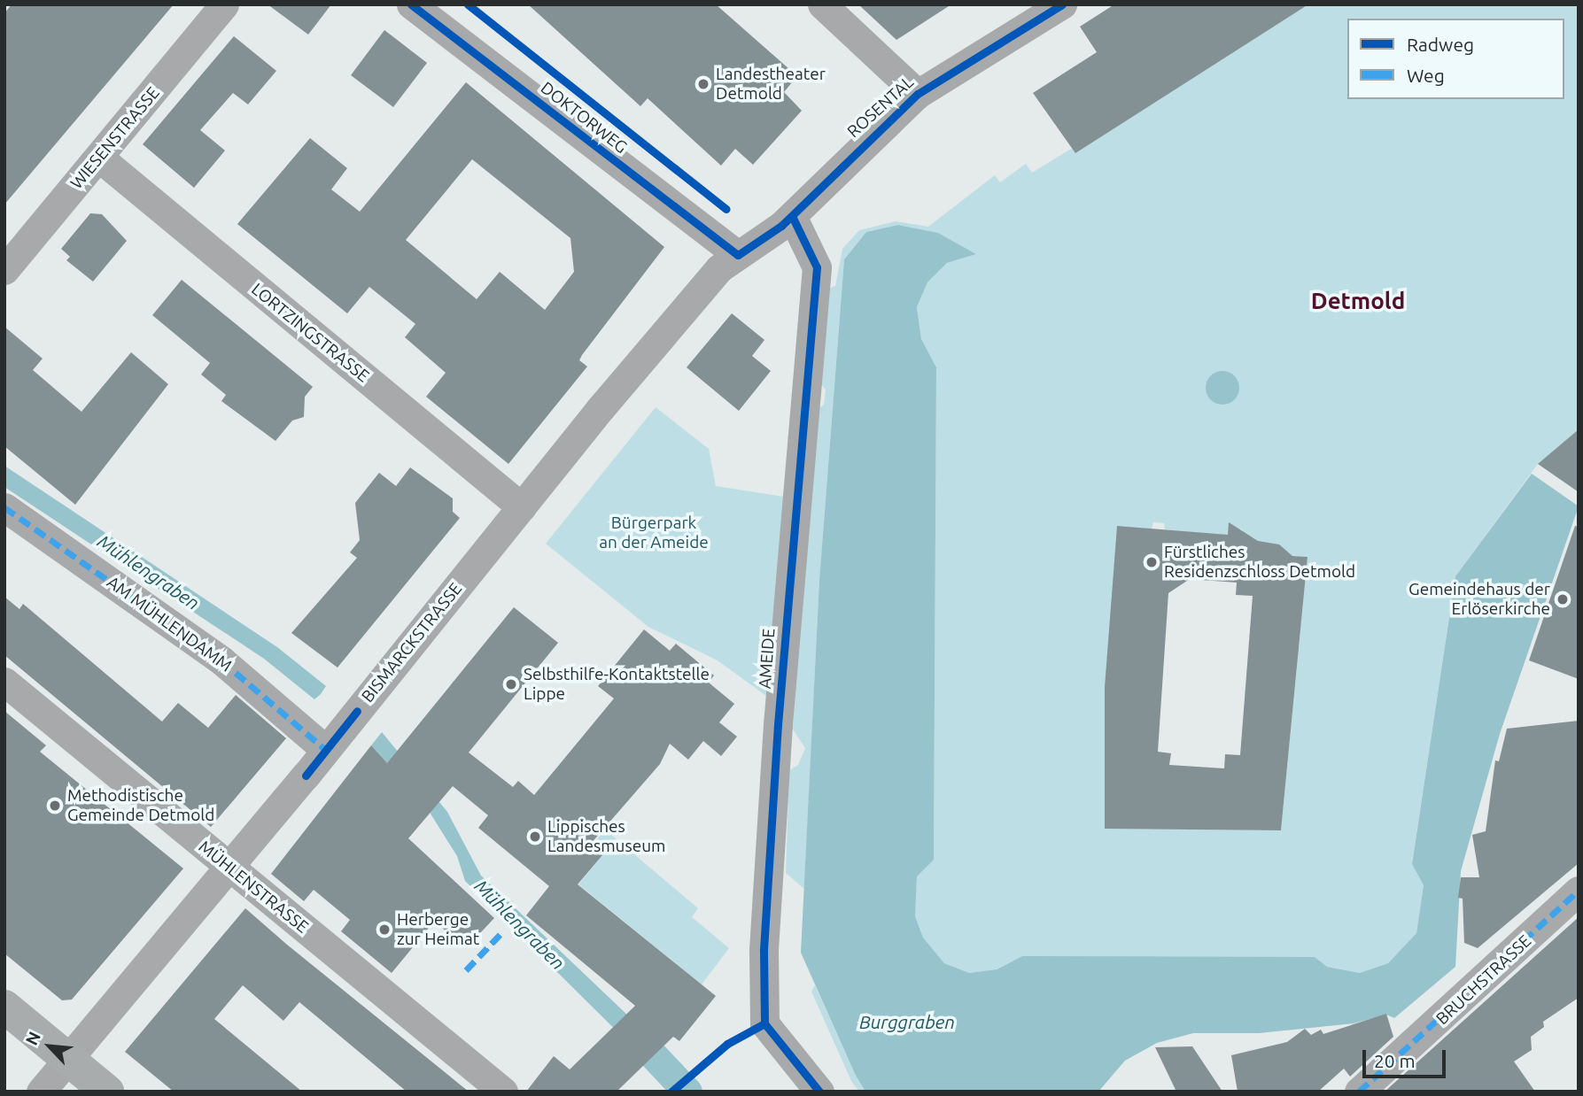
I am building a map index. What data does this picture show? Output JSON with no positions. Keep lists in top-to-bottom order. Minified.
{"streets":{"street":["ROSENTAL","DOKTORWEG","WIESENSTRASSE","LORTZINGSTRASSE","AM MÜHLENDAMM","BISMARCKSTRASSE","AMEIDE","MÜHLENSTRASSE","BRUCHSTRASSE"]},"crossings":[["ROSENTAL","DOKTORWEG"],["ROSENTAL","BISMARCKSTRASSE"],["ROSENTAL","AMEIDE"],["DOKTORWEG","BISMARCKSTRASSE"],["WIESENSTRASSE","LORTZINGSTRASSE"],["LORTZINGSTRASSE","BISMARCKSTRASSE"],["AM MÜHLENDAMM","BISMARCKSTRASSE"],["BISMARCKSTRASSE","MÜHLENSTRASSE"]],"districts":["Detmold"],"water":["Mühlengraben","Burggraben"],"parks":["Bürgerpark an der Ameide"],"places":["Landestheater Detmold","Fürstliches Residenzschloss Detmold","Gemeindehaus der Erlöserkirche","Selbsthilfe-Kontaktstelle Lippe","Methodistische Gemeinde Detmold","Lippisches Landesmuseum","Herberge zur Heimat"],"legend":["Radweg","Weg"],"scale_bar":"20 m","north":"top left"}
